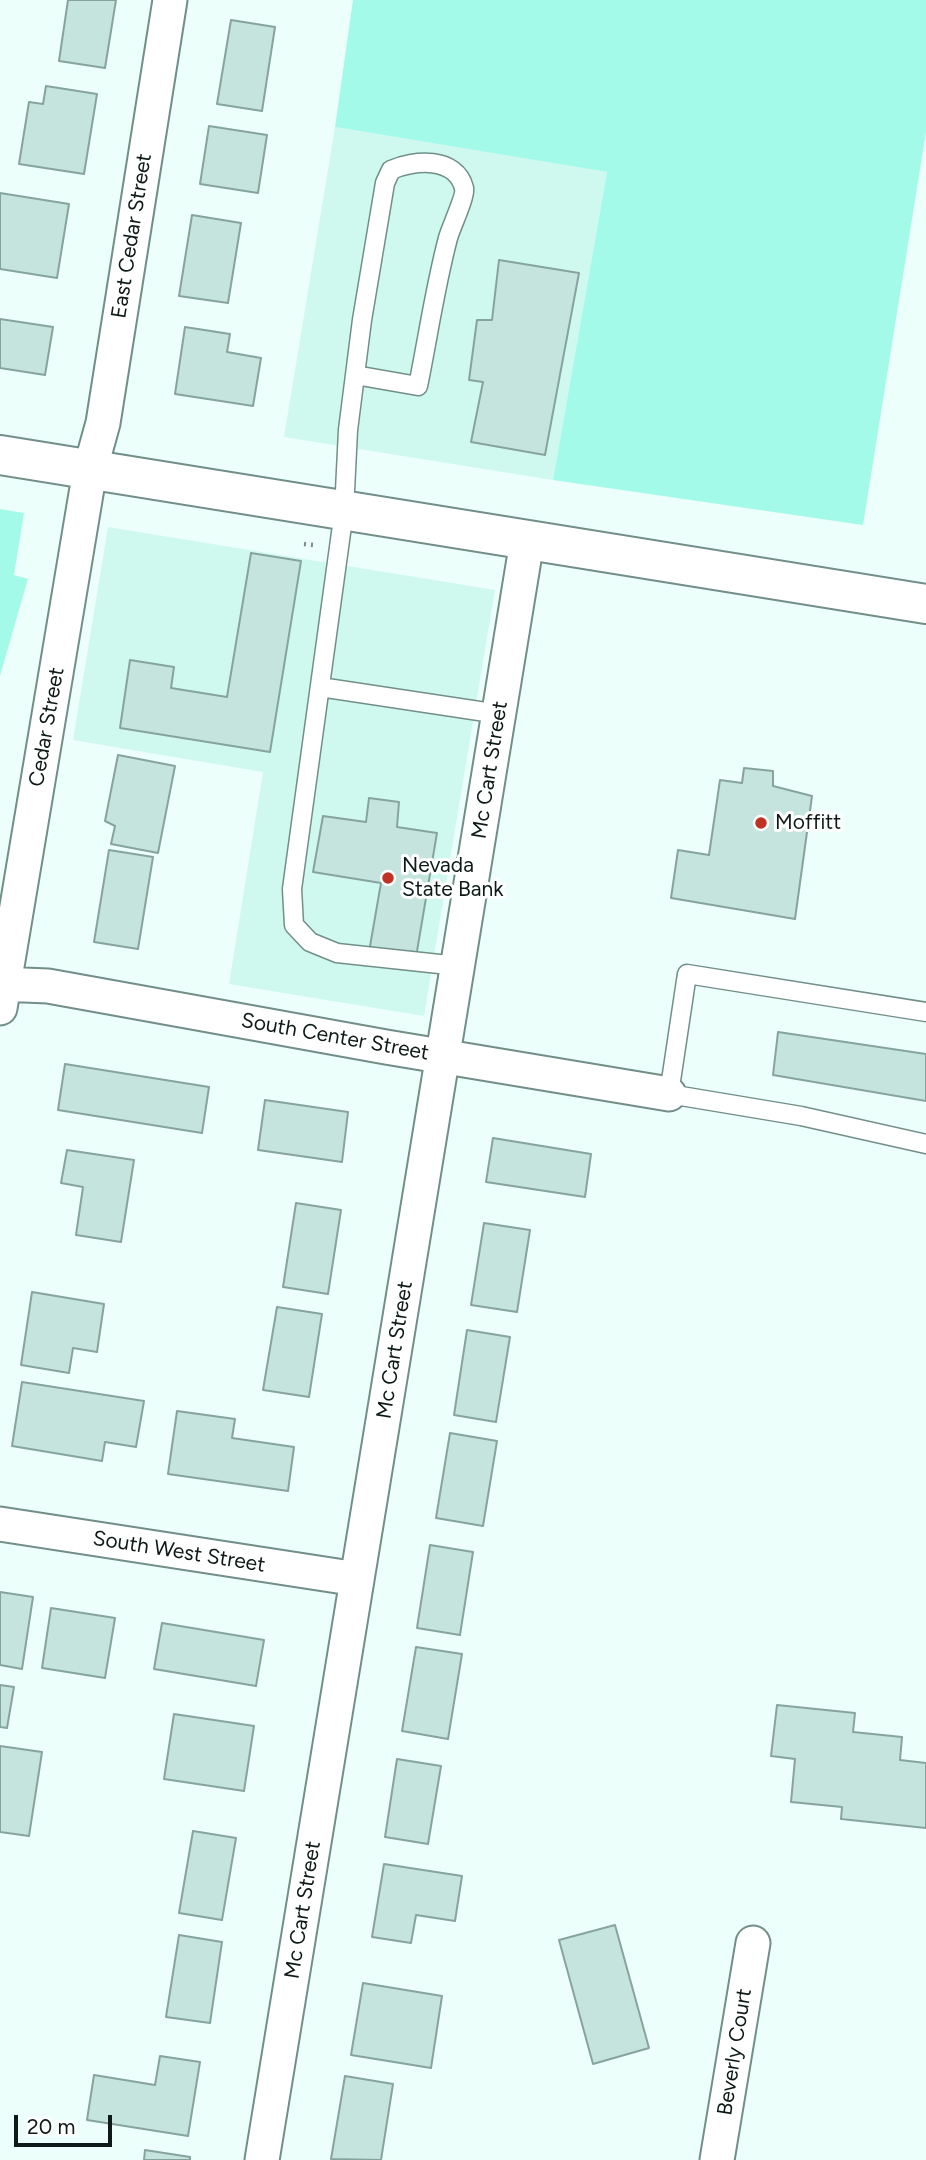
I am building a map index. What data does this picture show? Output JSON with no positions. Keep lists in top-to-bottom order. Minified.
{"streets":{"street":["East Cedar Street","Cedar Street","Mc Cart Street","South Center Street","South West Street","Beverly Court"]},"crossings":[["East Cedar Street","Cedar Street"],["Cedar Street","South Center Street"],["Mc Cart Street","South Center Street"],["Mc Cart Street","South West Street"]],"places":["Moffitt","Nevada State Bank"],"scale_bar":"20 m"}
